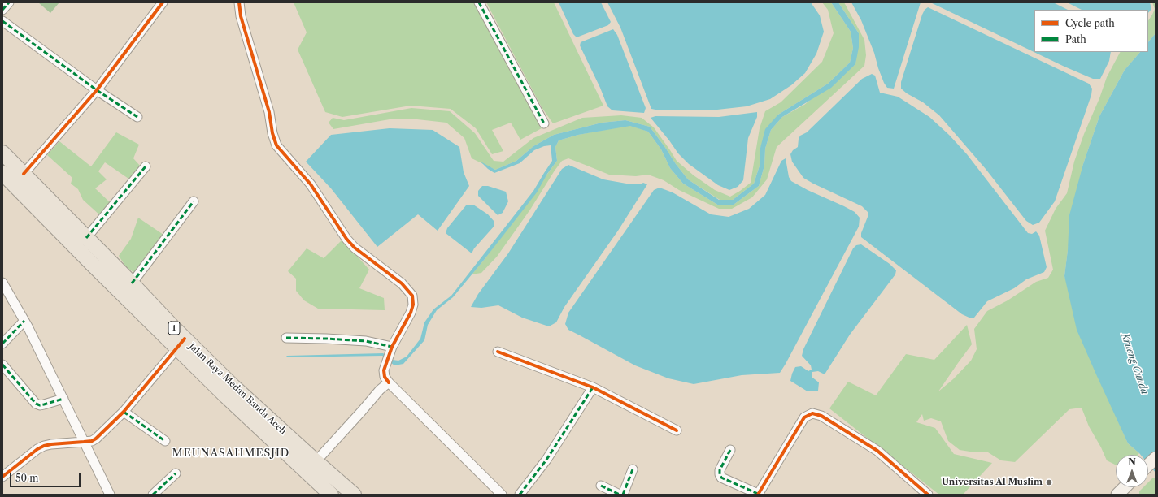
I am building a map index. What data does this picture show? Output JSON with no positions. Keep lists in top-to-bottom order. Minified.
{"streets":{"highway":["1","Jalan Raya Medan Banda Aceh"]},"districts":["MEUNASAHMESJID"],"water":["Krueng Cunda"],"places":["Universitas Al Muslim"],"legend":["Cycle path","Path"],"scale_bar":"50 m","north":"top"}
